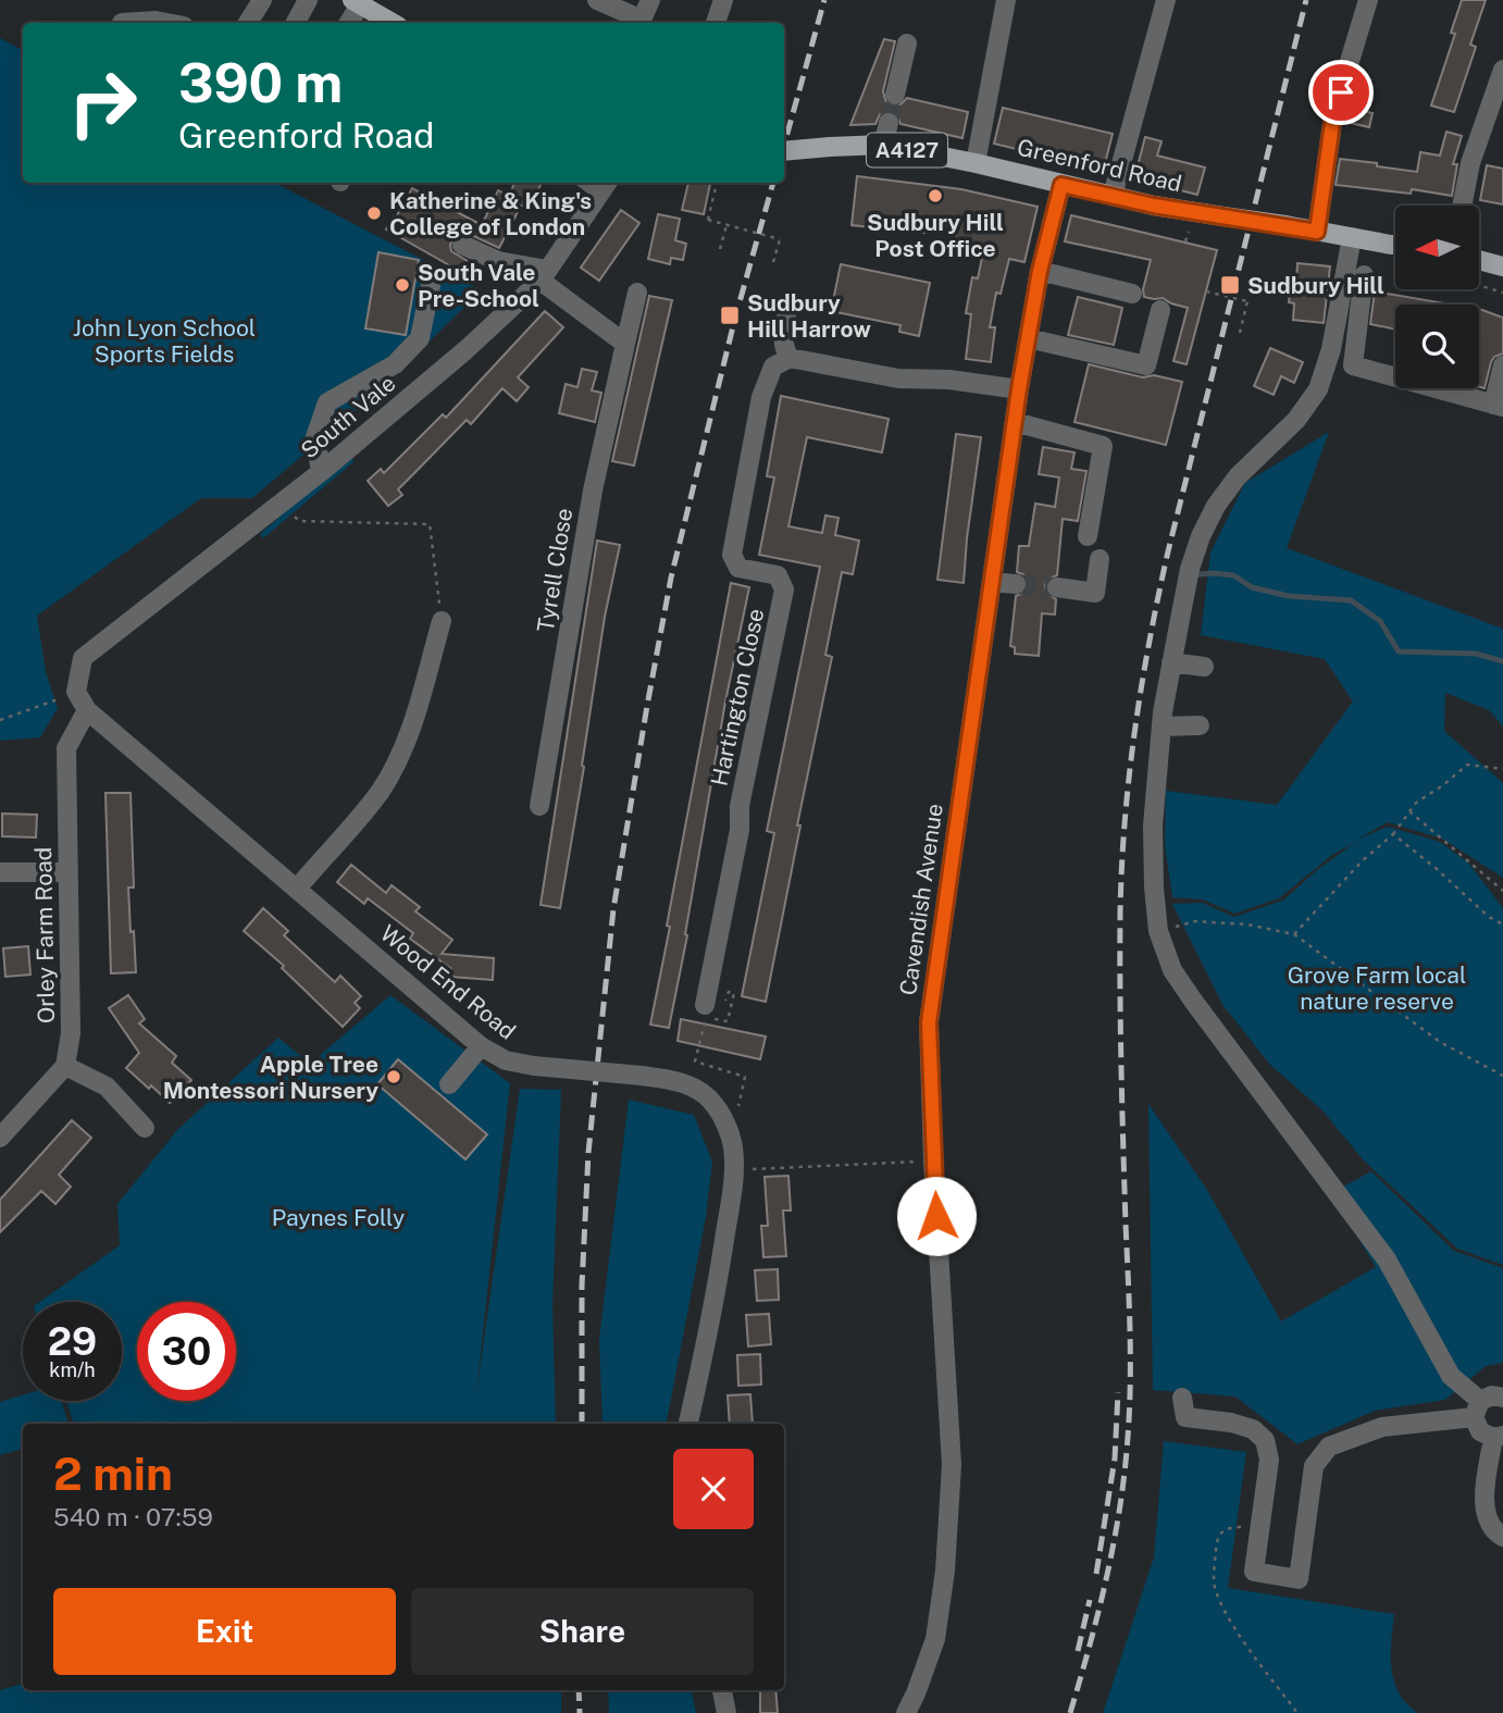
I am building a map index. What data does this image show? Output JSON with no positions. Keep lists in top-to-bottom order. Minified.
{"streets":{"main road":["A4127","Greenford Road"],"street":["South Vale","Tyrell Close","Hartington Close","Cavendish Avenue","Orley Farm Road","Wood End Road"]},"crossings":[["Greenford Road","Cavendish Avenue"],["South Vale","Wood End Road"],["Orley Farm Road","Wood End Road"]],"parks":["John Lyon School Sports Fields","Grove Farm local nature reserve","Paynes Folly"],"places":{"other":["Sudbury Hill Post Office","Katherine & King's College of London","South Vale Pre-School","Apple Tree Montessori Nursery"],"transit":["Sudbury Hill","Sudbury Hill Harrow"]},"north":"left","page":{"turn":["390 m","Greenford Road"],"speed":"29 km/h","limit":"30","heading":["2 min","540 m · 07:59"],"buttons":["Exit","Share"]}}
